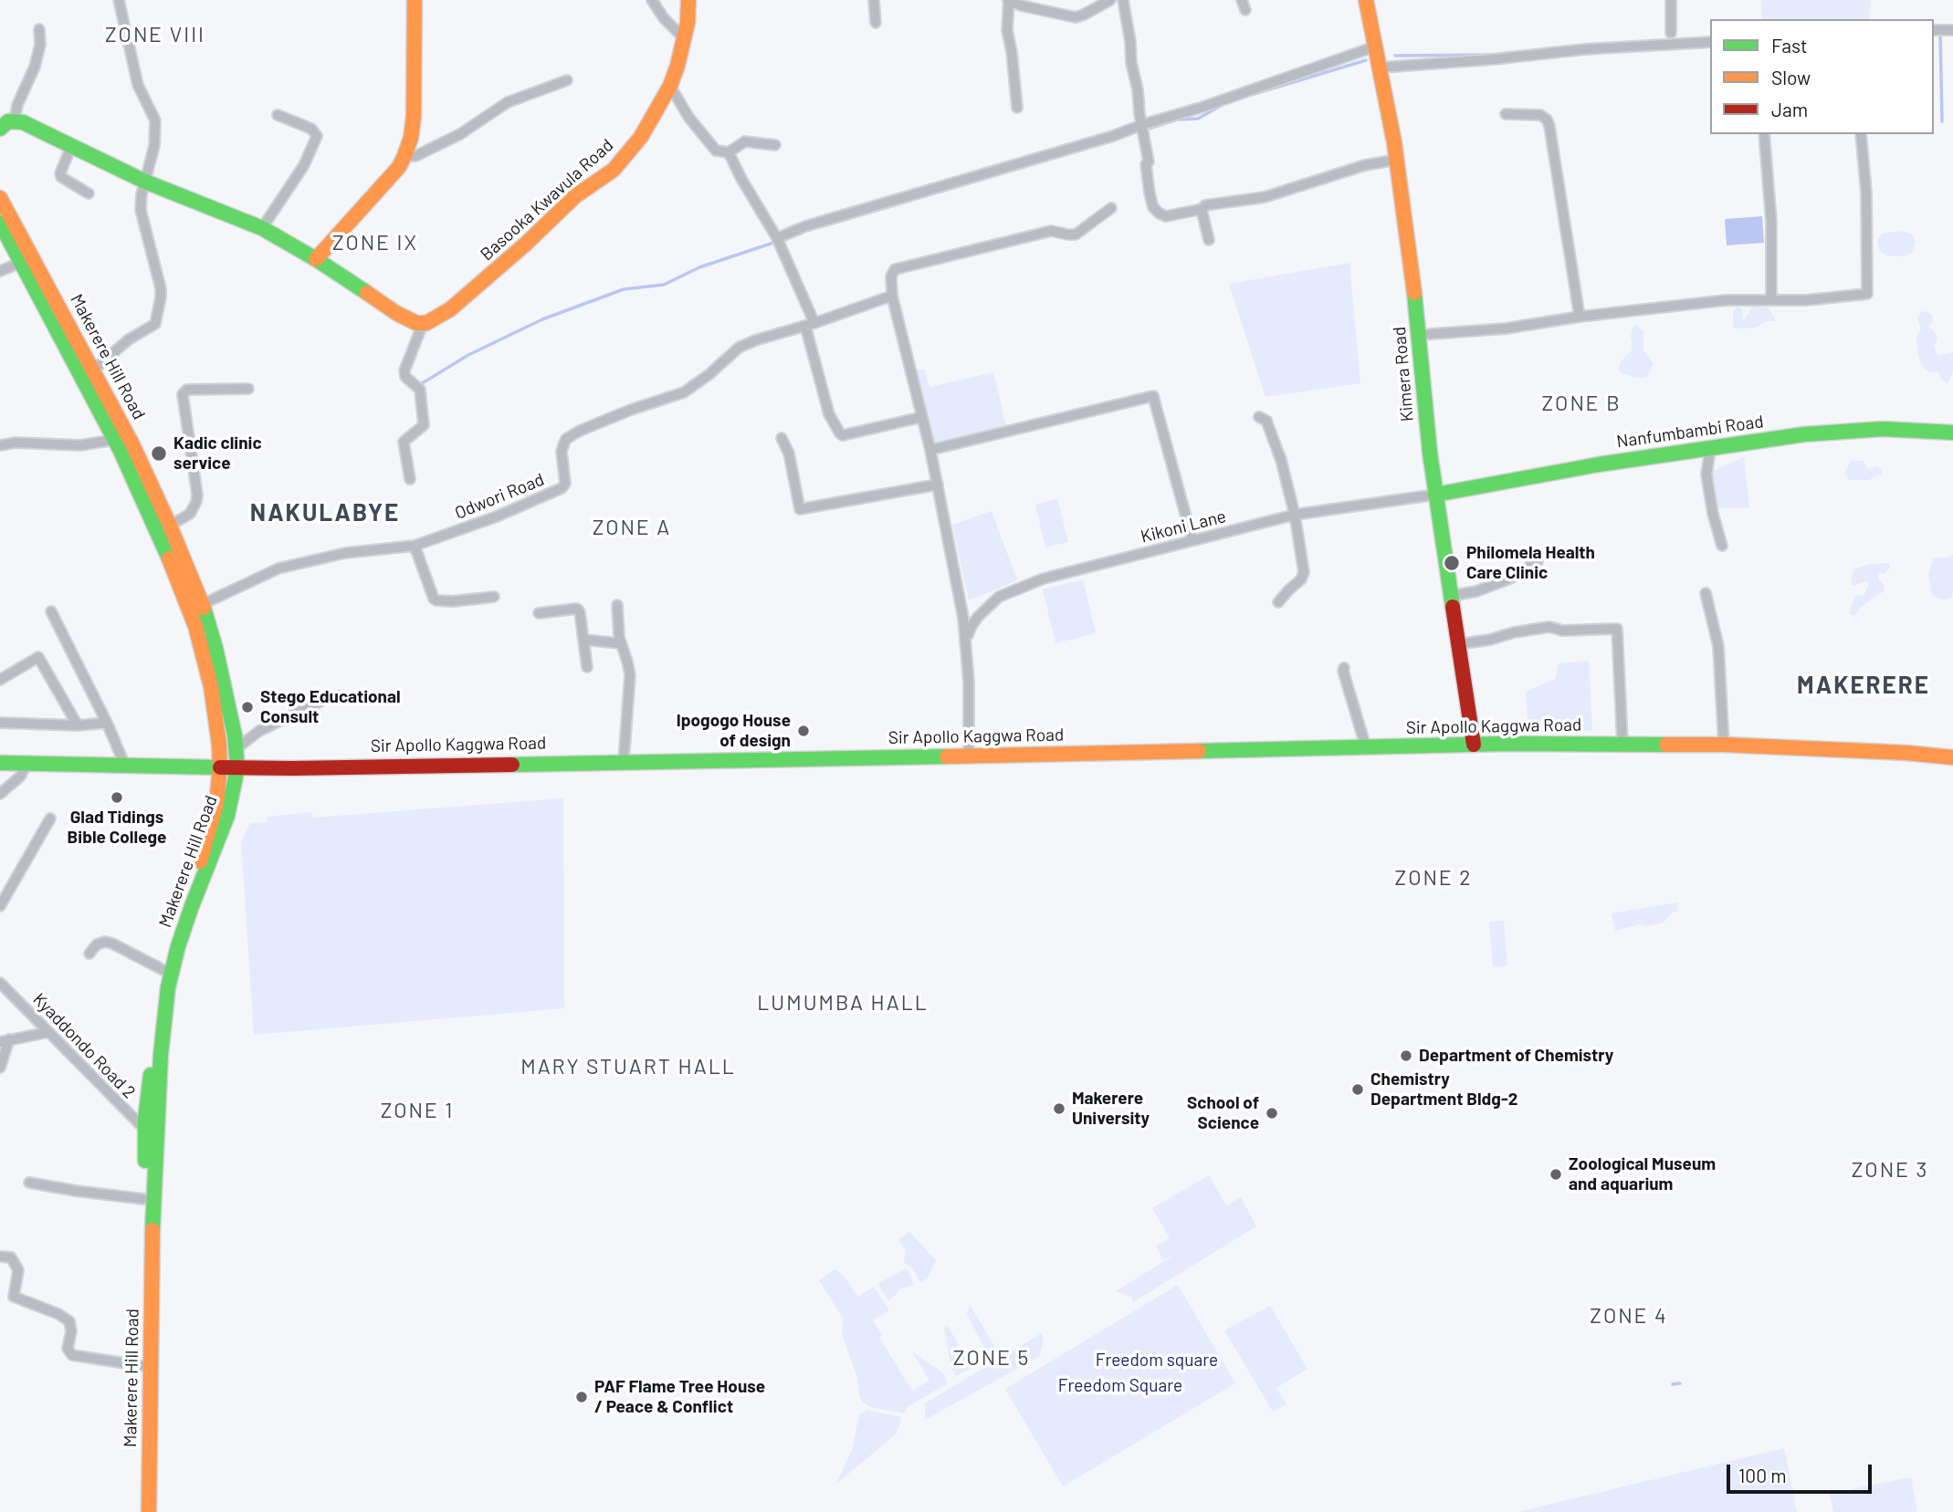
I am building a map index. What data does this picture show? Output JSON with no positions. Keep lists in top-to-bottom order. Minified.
{"streets":{"main road":["Basooka Kwavula Road","Makerere Hill Road","Kimera Road","Nanfumbambi Road","Sir Apollo Kaggwa Road"],"street":["Odwori Road","Kikoni Lane","Kyaddondo Road 2"]},"crossings":[["Makerere Hill Road","Odwori Road"],["Makerere Hill Road","Sir Apollo Kaggwa Road"],["Makerere Hill Road","Kyaddondo Road 2"],["Kimera Road","Nanfumbambi Road"],["Kimera Road","Kikoni Lane"],["Kimera Road","Sir Apollo Kaggwa Road"],["Nanfumbambi Road","Kikoni Lane"]],"districts":["ZONE VIII","ZONE IX","ZONE B","NAKULABYE","ZONE A","MAKERERE","ZONE 2","LUMUMBA HALL","MARY STUART HALL","ZONE 1","ZONE 3","ZONE 4","ZONE 5"],"parks":["Freedom square","Freedom Square"],"places":["Kadic clinic service","Philomela Health Care Clinic","Stego Educational Consult","Ipogogo House of design","Glad Tidings Bible College","Department of Chemistry","Chemistry Department Bldg-2","Makerere University","School of Science","Zoological Museum and aquarium","PAF Flame Tree House / Peace & Conflict"],"legend":["Fast","Slow","Jam"],"scale_bar":"100 m"}
